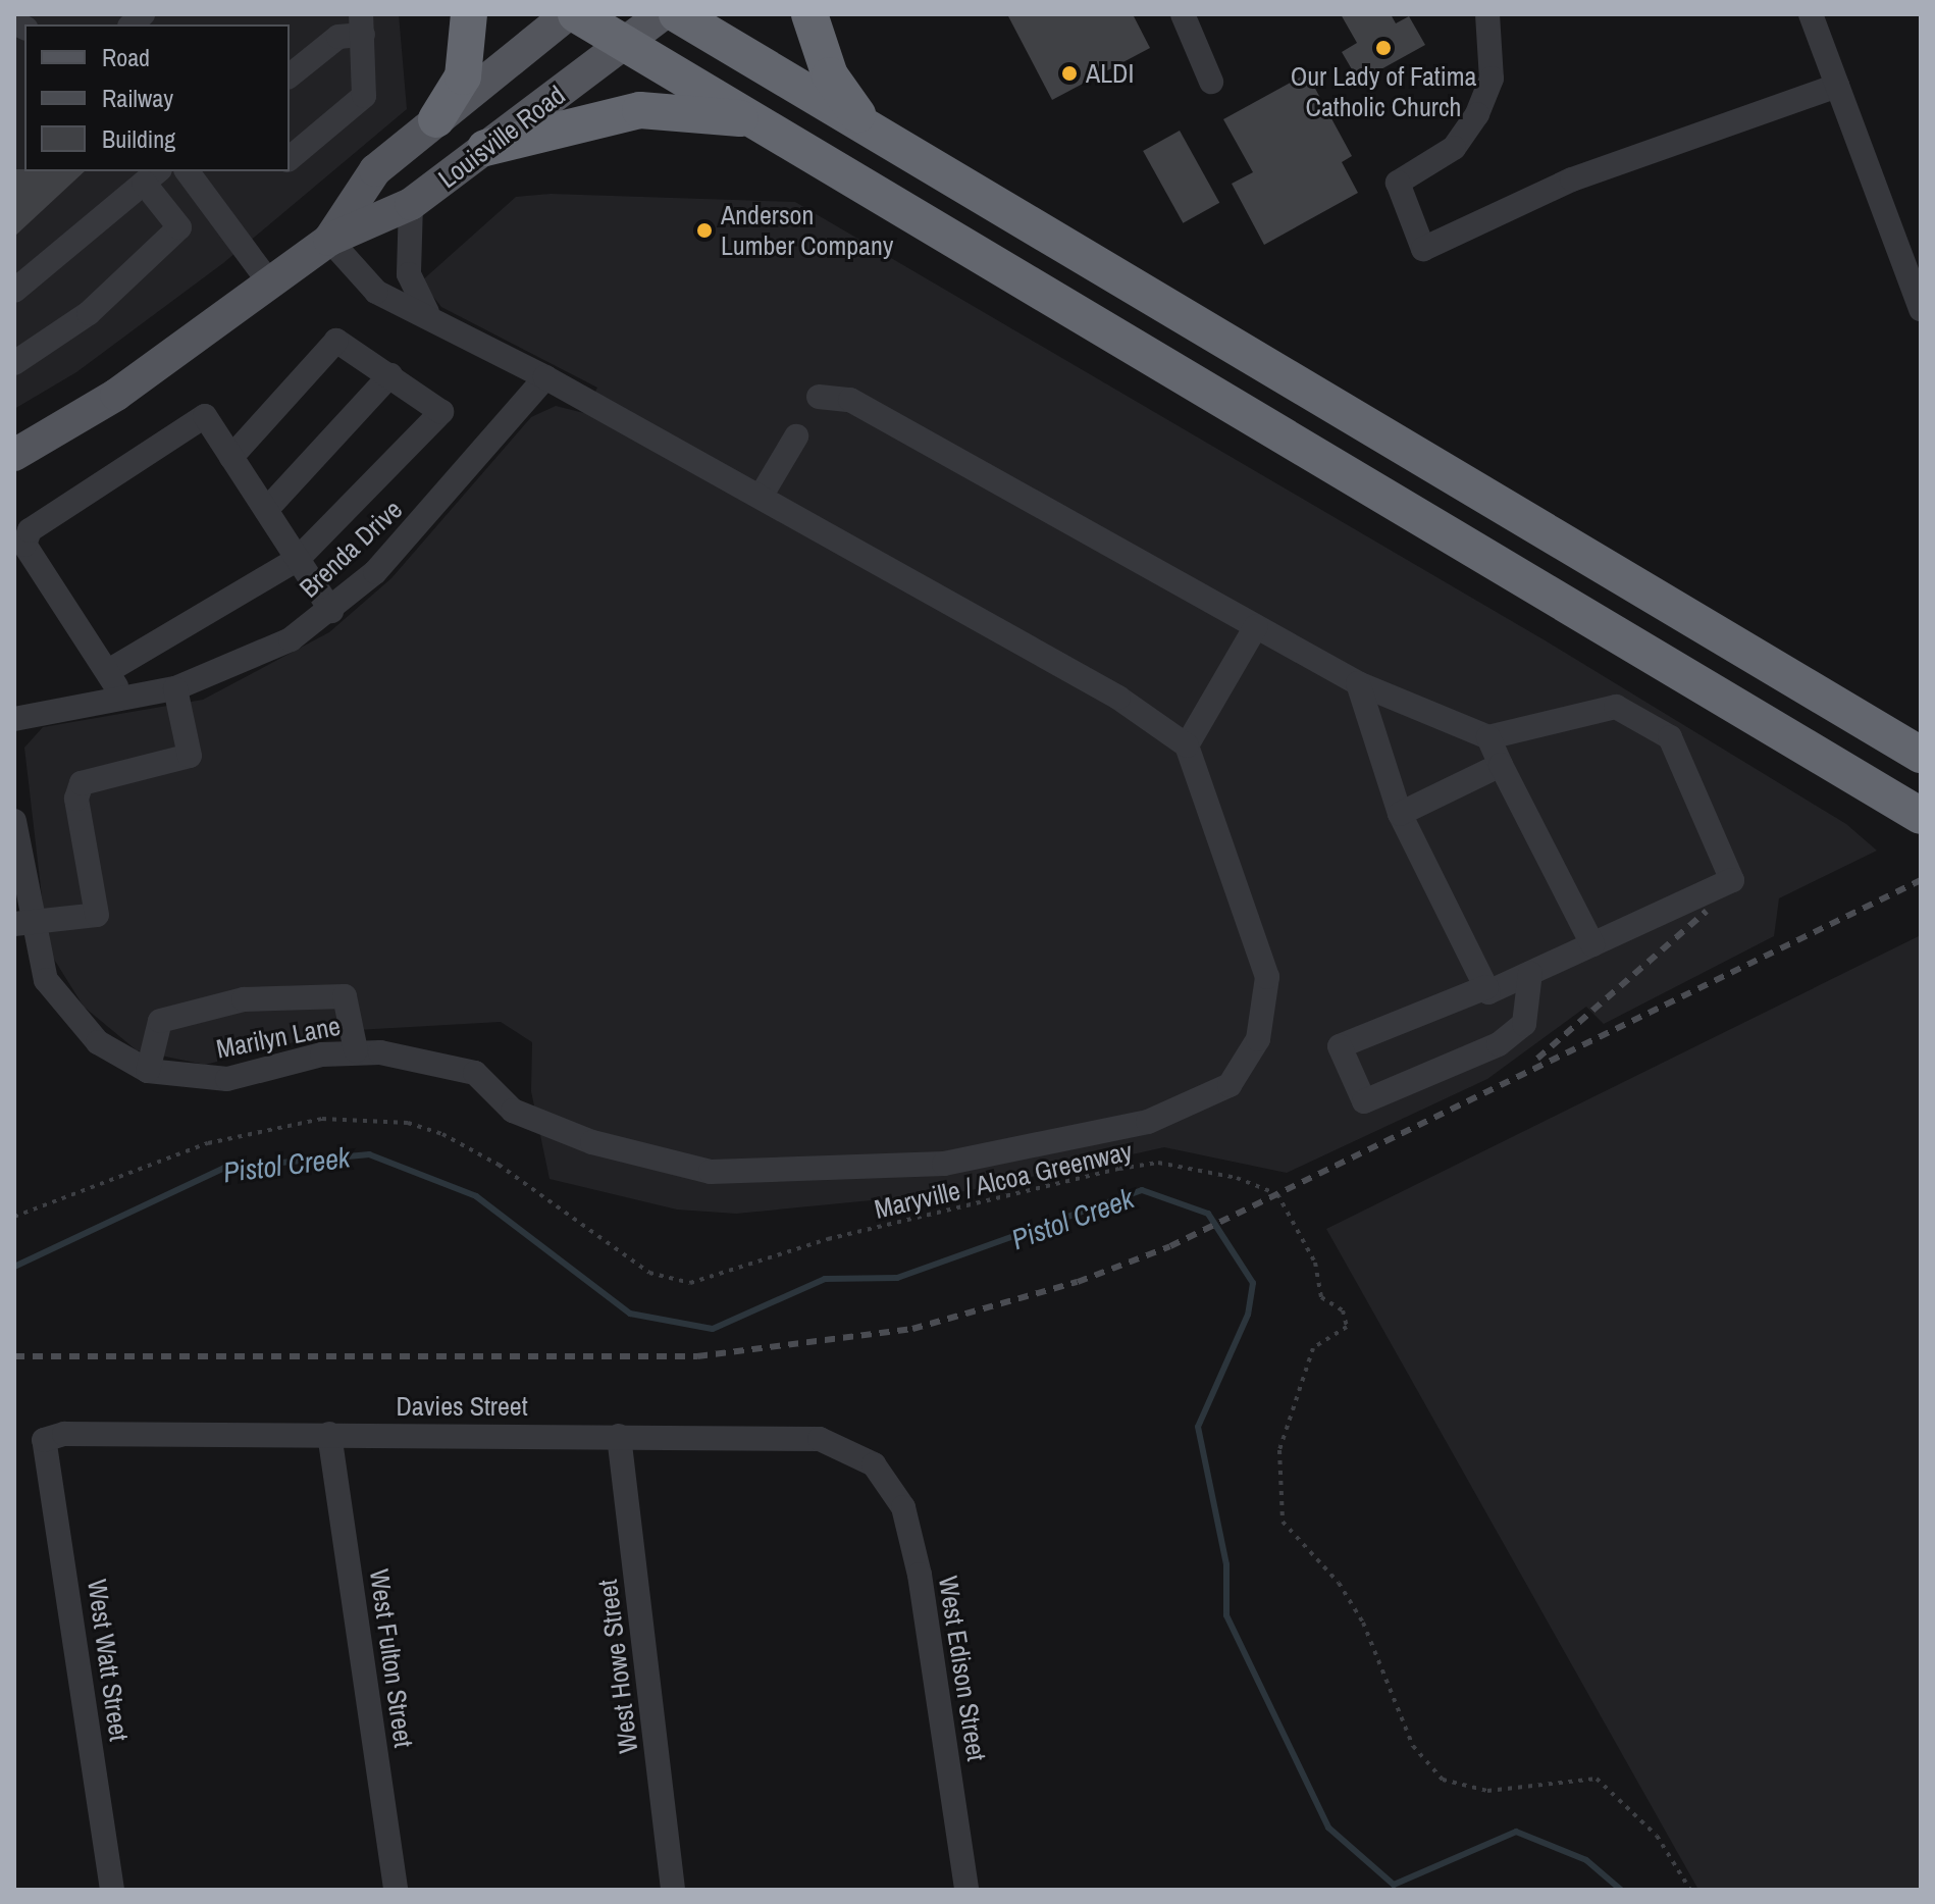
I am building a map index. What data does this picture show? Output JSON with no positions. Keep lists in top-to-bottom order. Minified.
{"streets":{"main road":["Louisville Road"],"street":["Brenda Drive","Marilyn Lane","Davies Street","West Fulton Street","West Watt Street","West Howe Street","West Edison Street"],"path":["Maryville / Alcoa Greenway"]},"crossings":[["Davies Street","West Fulton Street"],["Davies Street","West Watt Street"],["Davies Street","West Howe Street"],["Davies Street","West Edison Street"]],"water":["Pistol Creek"],"places":["Our Lady of Fatima Catholic Church","ALDI","Anderson Lumber Company"],"legend":["Road","Railway","Building"]}
